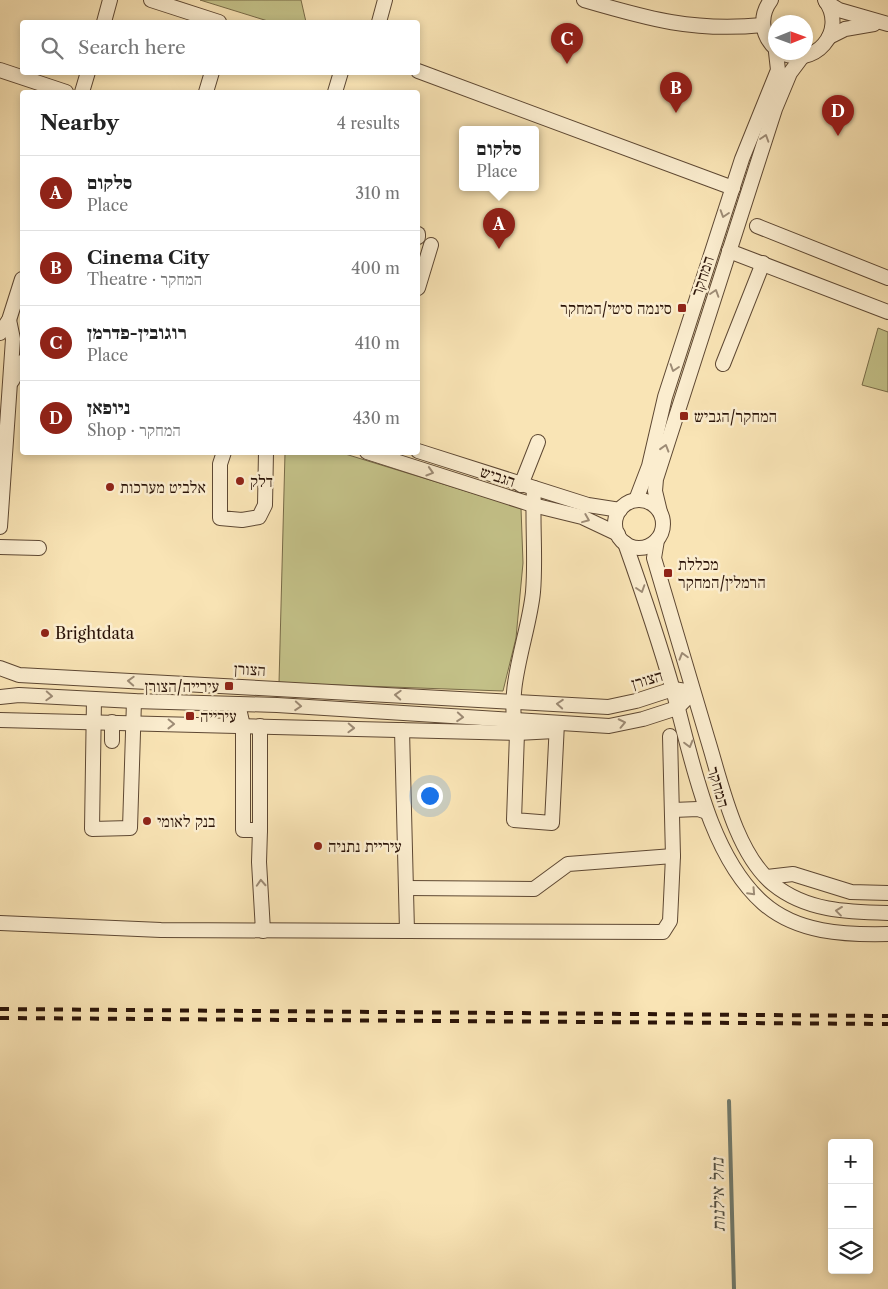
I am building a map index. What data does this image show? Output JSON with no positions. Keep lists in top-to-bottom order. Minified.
{"streets":{"street":["המחקר","הגביש","הצורן"]},"crossings":[["המחקר","הגביש"],["המחקר","הצורן"]],"water":["נחל אילנות"],"places":{"transit":["סינמה סיטי/המחקר","המחקר/הגביש","מכללת הרמלין/המחקר","עירייה/הצורן","עירייה"],"other":["דלק","אלביט מערכות","Brightdata","בנק לאומי","עיריית נתניה"]},"north":"right","page":{"search":"Search here","pins":["C","B","D","A"],"heading":["Nearby","4 results"],"popup":["סלקום","Place"],"list":[{"mark":"A","name":"סלקום","note":"Place","value":"310 m"},{"mark":"B","name":"Cinema City","note":"Theatre · המחקר","value":"400 m"},{"mark":"C","name":"רוגובין-פדרמן","note":"Place","value":"410 m"},{"mark":"D","name":"ניופאן","note":"Shop · המחקר","value":"430 m"}],"map_buttons":["+","−"]}}
